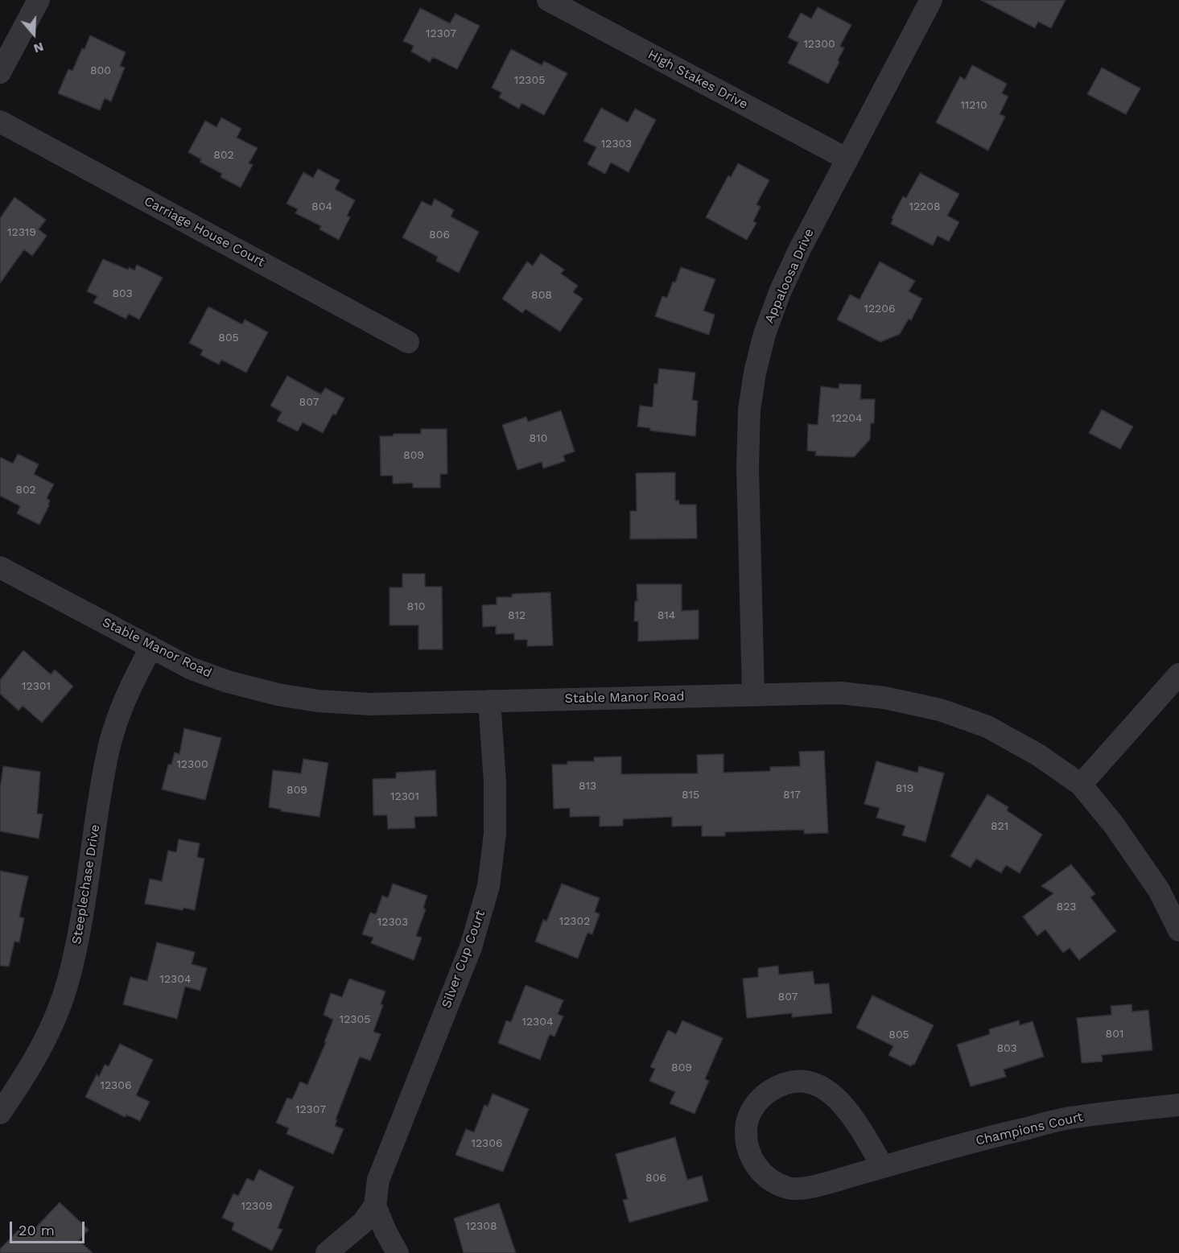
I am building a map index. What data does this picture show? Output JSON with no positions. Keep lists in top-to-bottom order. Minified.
{"streets":{"street":["High Stakes Drive","Carriage House Court","Appaloosa Drive","Stable Manor Road","Steeplechase Drive","Silver Cup Court","Champions Court"]},"crossings":[["High Stakes Drive","Appaloosa Drive"],["Appaloosa Drive","Stable Manor Road"],["Stable Manor Road","Steeplechase Drive"],["Stable Manor Road","Silver Cup Court"]],"house_numbers":["12307","12300","800","12305","11210","12303","802","804","12208","12319","806","803","808","12206","805","807","12204","810","809","802","810","812","814","12301","12300","813","819","809","815","817","12301","821","823","12302","12303","12304","807","12305","12304","801","805","803","809","12306","12307","12306","806","12309","12308"],"scale_bar":"20 m","north":"bottom"}
